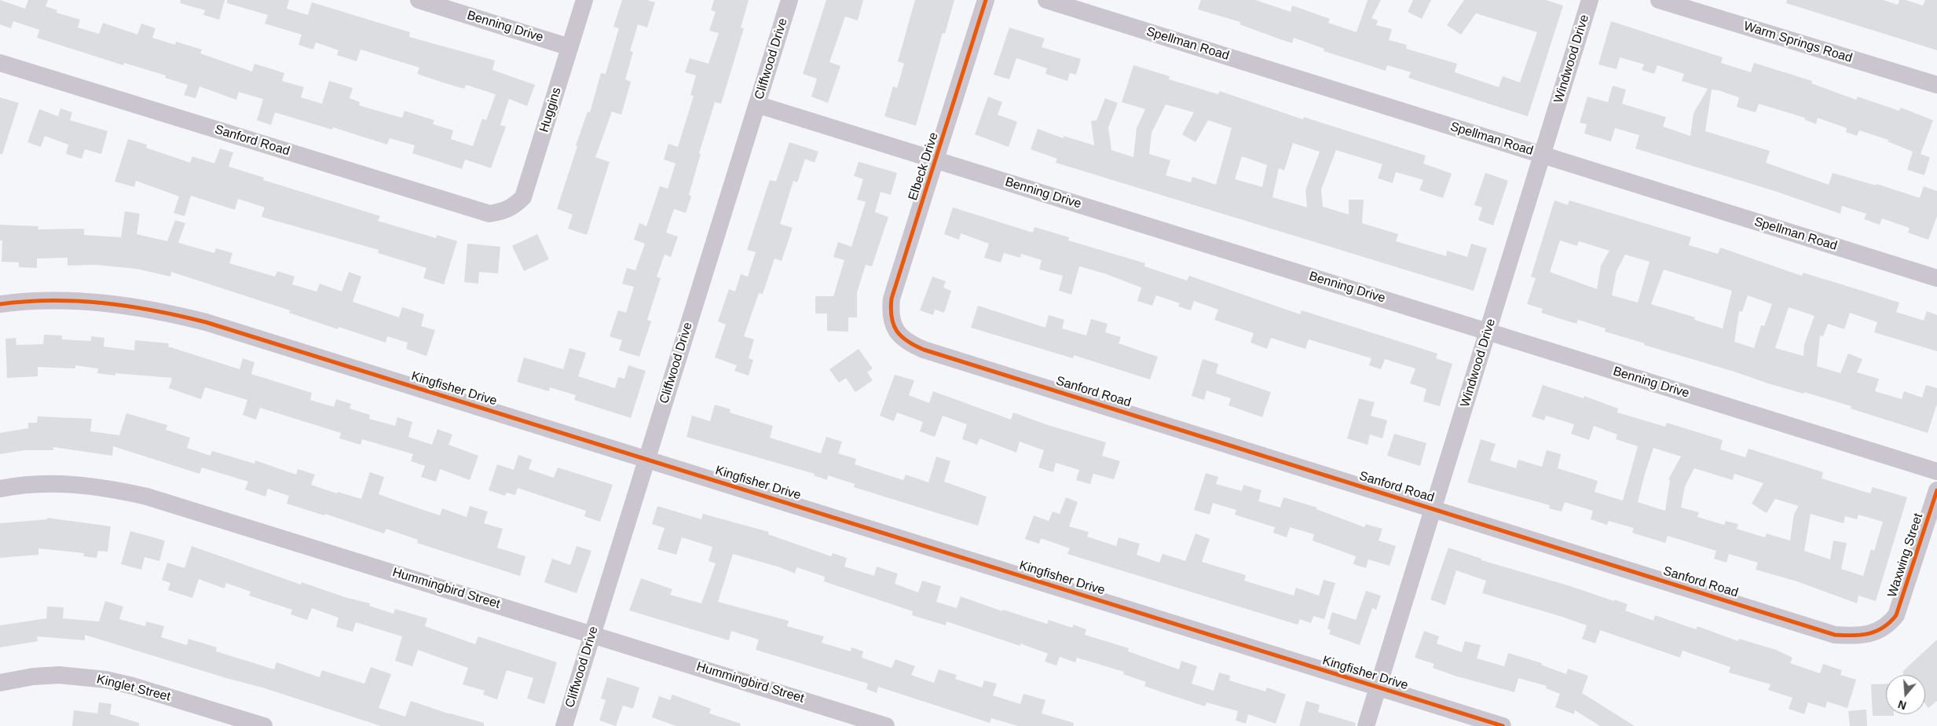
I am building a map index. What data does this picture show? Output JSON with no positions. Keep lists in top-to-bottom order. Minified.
{"streets":{"street":["Benning Drive","Warm Springs Road","Spellman Road","Cliffwood Drive","Windwood Drive","Huggins","Sanford Road","Elbeck Drive","Kingfisher Drive","Waxwing Street","Hummingbird Street","Kinglet Street"]},"crossings":[["Benning Drive","Cliffwood Drive"],["Benning Drive","Windwood Drive"],["Benning Drive","Huggins"],["Benning Drive","Elbeck Drive"],["Spellman Road","Windwood Drive"],["Cliffwood Drive","Kingfisher Drive"],["Cliffwood Drive","Hummingbird Street"],["Windwood Drive","Sanford Road"],["Windwood Drive","Kingfisher Drive"],["Huggins","Sanford Road"],["Sanford Road","Elbeck Drive"],["Sanford Road","Waxwing Street"]],"north":"bottom"}
